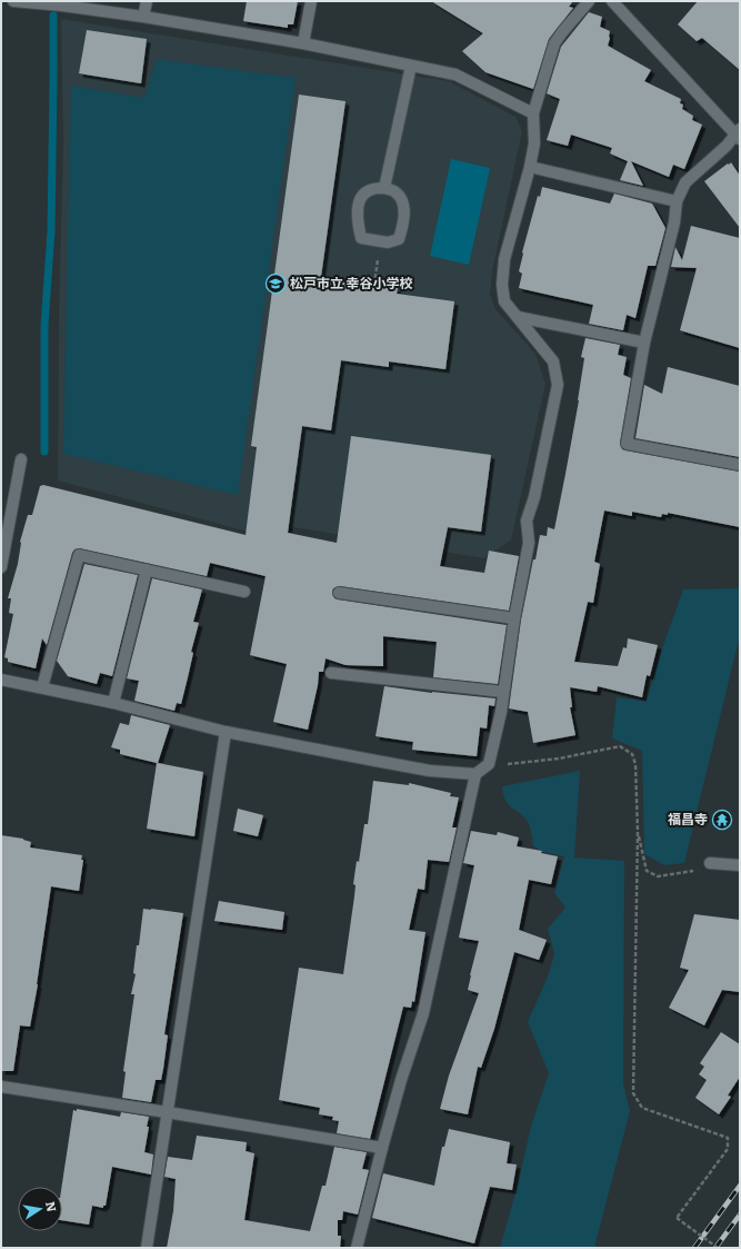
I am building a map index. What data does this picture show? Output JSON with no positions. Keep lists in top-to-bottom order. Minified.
{"places":{"school or university":["松戸市立 幸谷小学校"],"temple":["福昌寺"]},"north":"right"}
